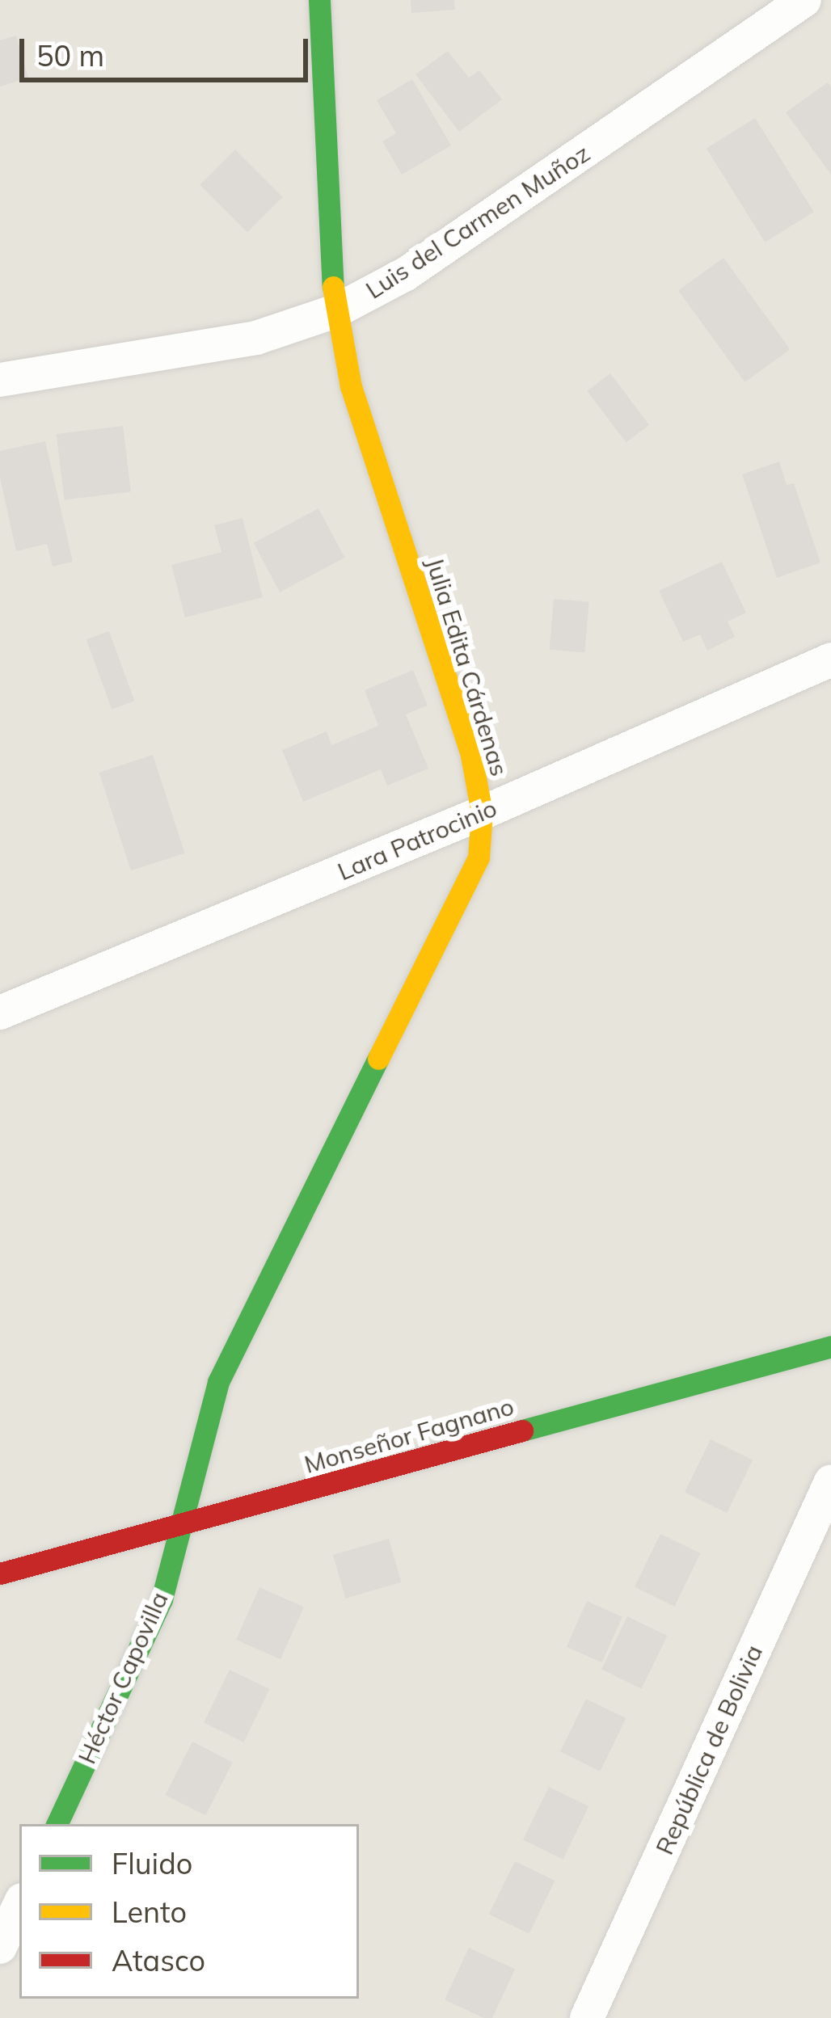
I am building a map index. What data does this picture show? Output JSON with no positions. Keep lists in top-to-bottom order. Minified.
{"streets":{"street":["Luis del Carmen Muñoz","Julia Edita Cárdenas","Lara Patrocinio","Monseñor Fagnano","Héctor Capovilla","República de Bolivia"]},"crossings":[["Luis del Carmen Muñoz","Julia Edita Cárdenas"],["Julia Edita Cárdenas","Lara Patrocinio"],["Julia Edita Cárdenas","Monseñor Fagnano"],["Julia Edita Cárdenas","Héctor Capovilla"],["Monseñor Fagnano","Héctor Capovilla"]],"legend":["Fluido","Lento","Atasco"],"scale_bar":"50 m"}
